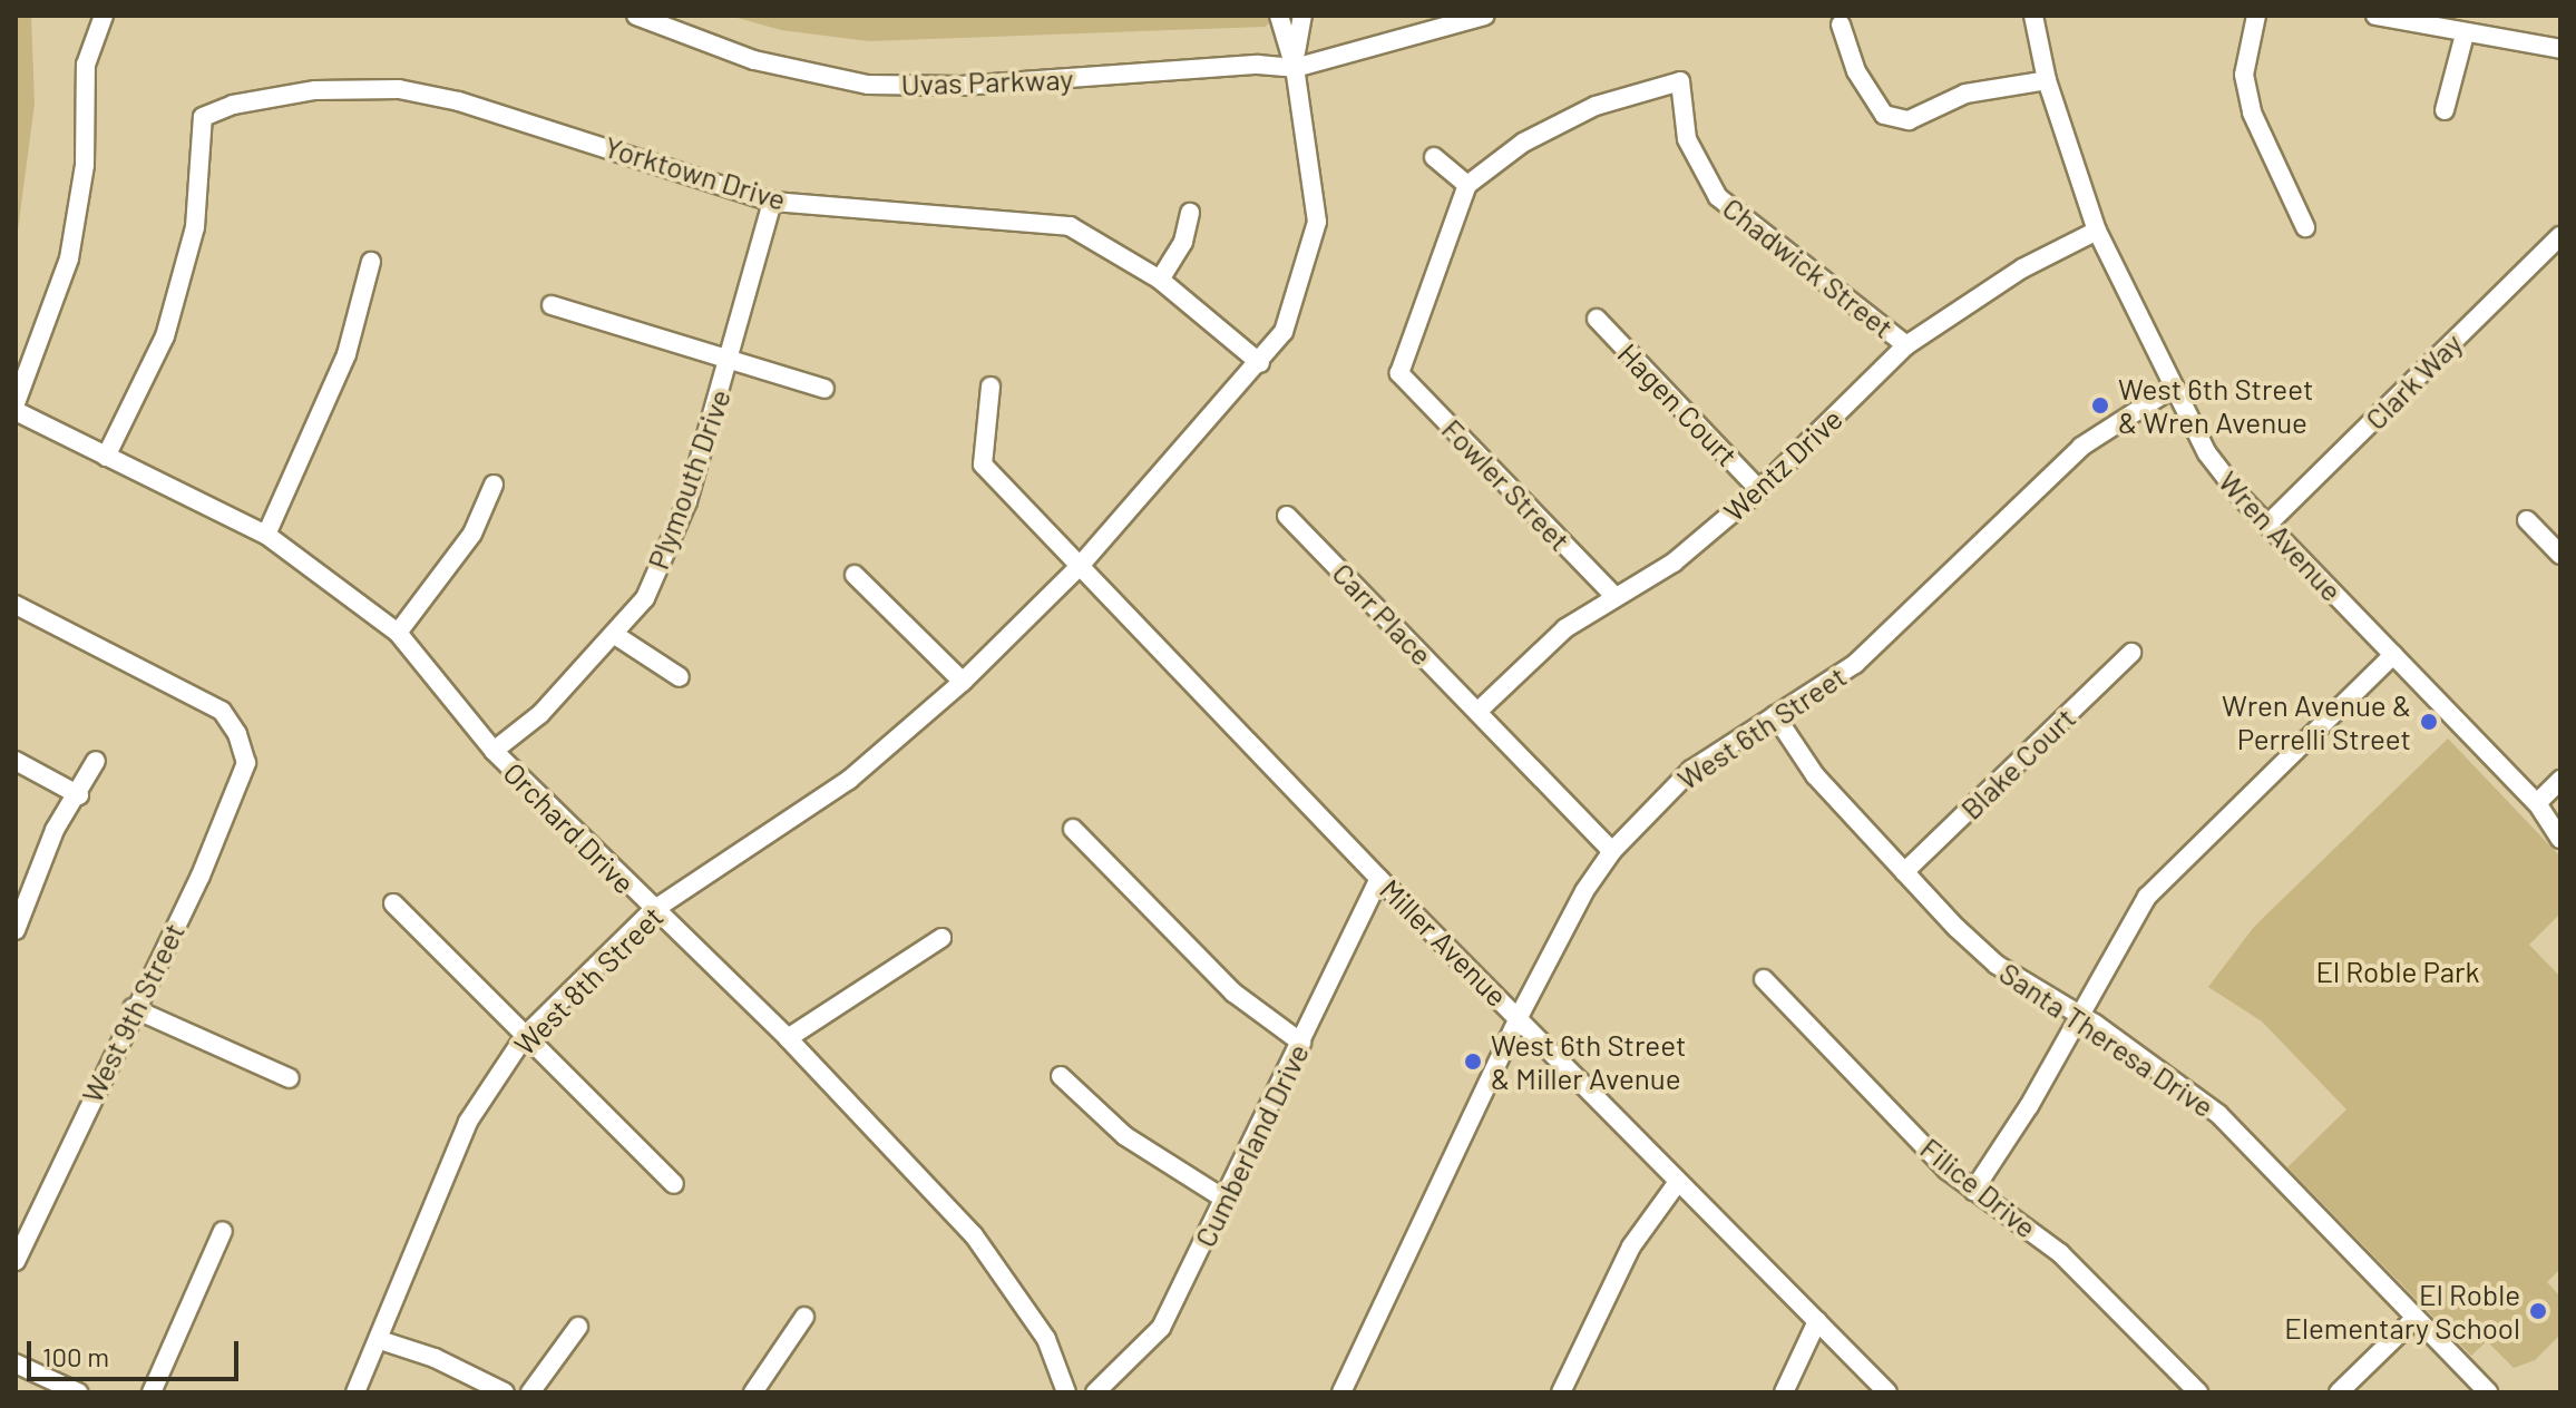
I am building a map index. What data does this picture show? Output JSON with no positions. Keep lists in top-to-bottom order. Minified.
{"streets":{"street":["Uvas Parkway","Yorktown Drive","Chadwick Street","Clark Way","Hagen Court","Wentz Drive","Plymouth Drive","Fowler Street","Wren Avenue","Carr Place","West 6th Street","Blake Court","Orchard Drive","Miller Avenue","West 8th Street","West 9th Street","Santa Theresa Drive","Cumberland Drive","Filice Drive"]},"crossings":[["Yorktown Drive","Plymouth Drive"],["Yorktown Drive","Orchard Drive"],["Chadwick Street","Wentz Drive"],["Chadwick Street","Fowler Street"],["Clark Way","Wren Avenue"],["Hagen Court","Wentz Drive"],["Wentz Drive","Fowler Street"],["Wentz Drive","Wren Avenue"],["Wentz Drive","Carr Place"],["Plymouth Drive","Orchard Drive"],["Wren Avenue","West 6th Street"],["Carr Place","West 6th Street"],["West 6th Street","Miller Avenue"],["West 6th Street","Santa Theresa Drive"],["Blake Court","Santa Theresa Drive"],["Orchard Drive","West 8th Street"],["Miller Avenue","Cumberland Drive"]],"parks":["El Roble Park"],"places":["West 6th Street & Wren Avenue","Wren Avenue & Perrelli Street","West 6th Street & Miller Avenue","El Roble Elementary School"],"scale_bar":"100 m"}
